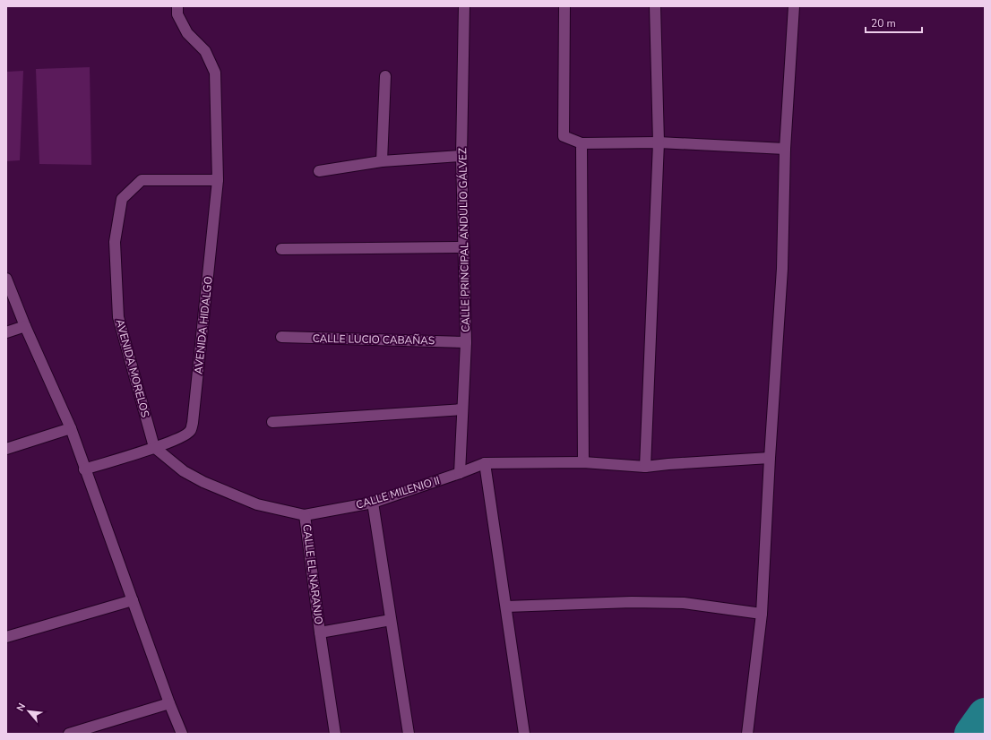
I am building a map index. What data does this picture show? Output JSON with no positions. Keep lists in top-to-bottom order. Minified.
{"streets":{"street":["CALLE PRINCIPAL ANDULIO GÁLVEZ","AVENIDA HIDALGO","CALLE LUCIO CABAÑAS","AVENIDA MORELOS","CALLE MILENIO II","CALLE EL NARANJO"]},"crossings":[["CALLE PRINCIPAL ANDULIO GÁLVEZ","CALLE LUCIO CABAÑAS"],["CALLE PRINCIPAL ANDULIO GÁLVEZ","CALLE MILENIO II"],["AVENIDA HIDALGO","AVENIDA MORELOS"],["AVENIDA HIDALGO","CALLE MILENIO II"],["AVENIDA MORELOS","CALLE MILENIO II"],["CALLE MILENIO II","CALLE EL NARANJO"]],"scale_bar":"20 m","north":"top left"}
